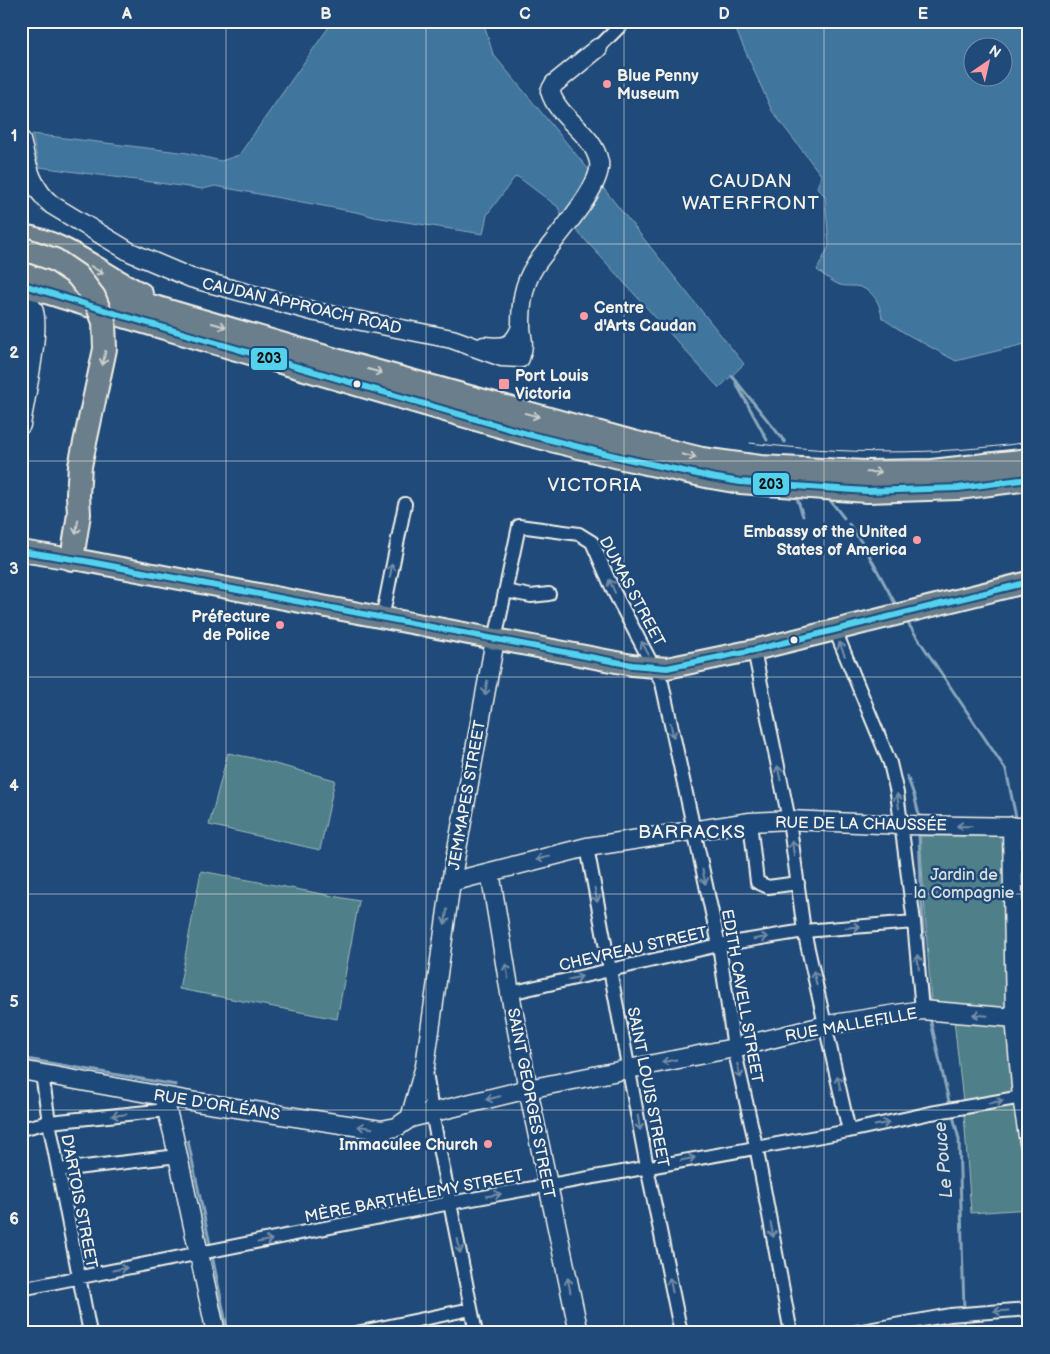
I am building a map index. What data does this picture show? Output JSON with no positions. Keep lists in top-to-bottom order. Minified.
{"streets":{"street":["CAUDAN APPROACH ROAD","DUMAS STREET","JEMMAPES STREET","RUE DE LA CHAUSSÉE","CHEVREAU STREET","EDITH CAVELL STREET","RUE MALLEFILLE","SAINT LOUIS STREET","SAINT GEORGES STREET","RUE D'ORLÉANS","MÈRE BARTHÉLEMY STREET","D'ARTOIS STREET"]},"crossings":[["DUMAS STREET","JEMMAPES STREET"],["DUMAS STREET","EDITH CAVELL STREET"],["JEMMAPES STREET","RUE DE LA CHAUSSÉE"],["JEMMAPES STREET","RUE D'ORLÉANS"],["JEMMAPES STREET","MÈRE BARTHÉLEMY STREET"],["RUE DE LA CHAUSSÉE","EDITH CAVELL STREET"],["RUE DE LA CHAUSSÉE","SAINT LOUIS STREET"],["RUE DE LA CHAUSSÉE","SAINT GEORGES STREET"],["CHEVREAU STREET","EDITH CAVELL STREET"],["CHEVREAU STREET","SAINT LOUIS STREET"],["CHEVREAU STREET","SAINT GEORGES STREET"],["EDITH CAVELL STREET","RUE MALLEFILLE"],["EDITH CAVELL STREET","MÈRE BARTHÉLEMY STREET"],["RUE MALLEFILLE","SAINT LOUIS STREET"],["RUE MALLEFILLE","SAINT GEORGES STREET"],["RUE MALLEFILLE","RUE D'ORLÉANS"],["SAINT LOUIS STREET","MÈRE BARTHÉLEMY STREET"],["SAINT GEORGES STREET","RUE D'ORLÉANS"],["SAINT GEORGES STREET","MÈRE BARTHÉLEMY STREET"],["RUE D'ORLÉANS","D'ARTOIS STREET"],["MÈRE BARTHÉLEMY STREET","D'ARTOIS STREET"]],"one_way":["DUMAS STREET","JEMMAPES STREET","RUE DE LA CHAUSSÉE","CHEVREAU STREET","RUE MALLEFILLE","SAINT GEORGES STREET","RUE D'ORLÉANS"],"districts":["CAUDAN WATERFRONT","VICTORIA","BARRACKS"],"water":["Le Pouce"],"parks":["Jardin de la Compagnie"],"places":{"other":["Blue Penny Museum","Centre d'Arts Caudan","Embassy of the United States of America","Préfecture de Police","Immaculee Church"],"transit":["Port Louis Victoria"]},"lines":["transit line 203"],"north":"top right","grid":{"columns":["A","B","C","D","E"],"rows":["1","2","3","4","5","6"]}}
